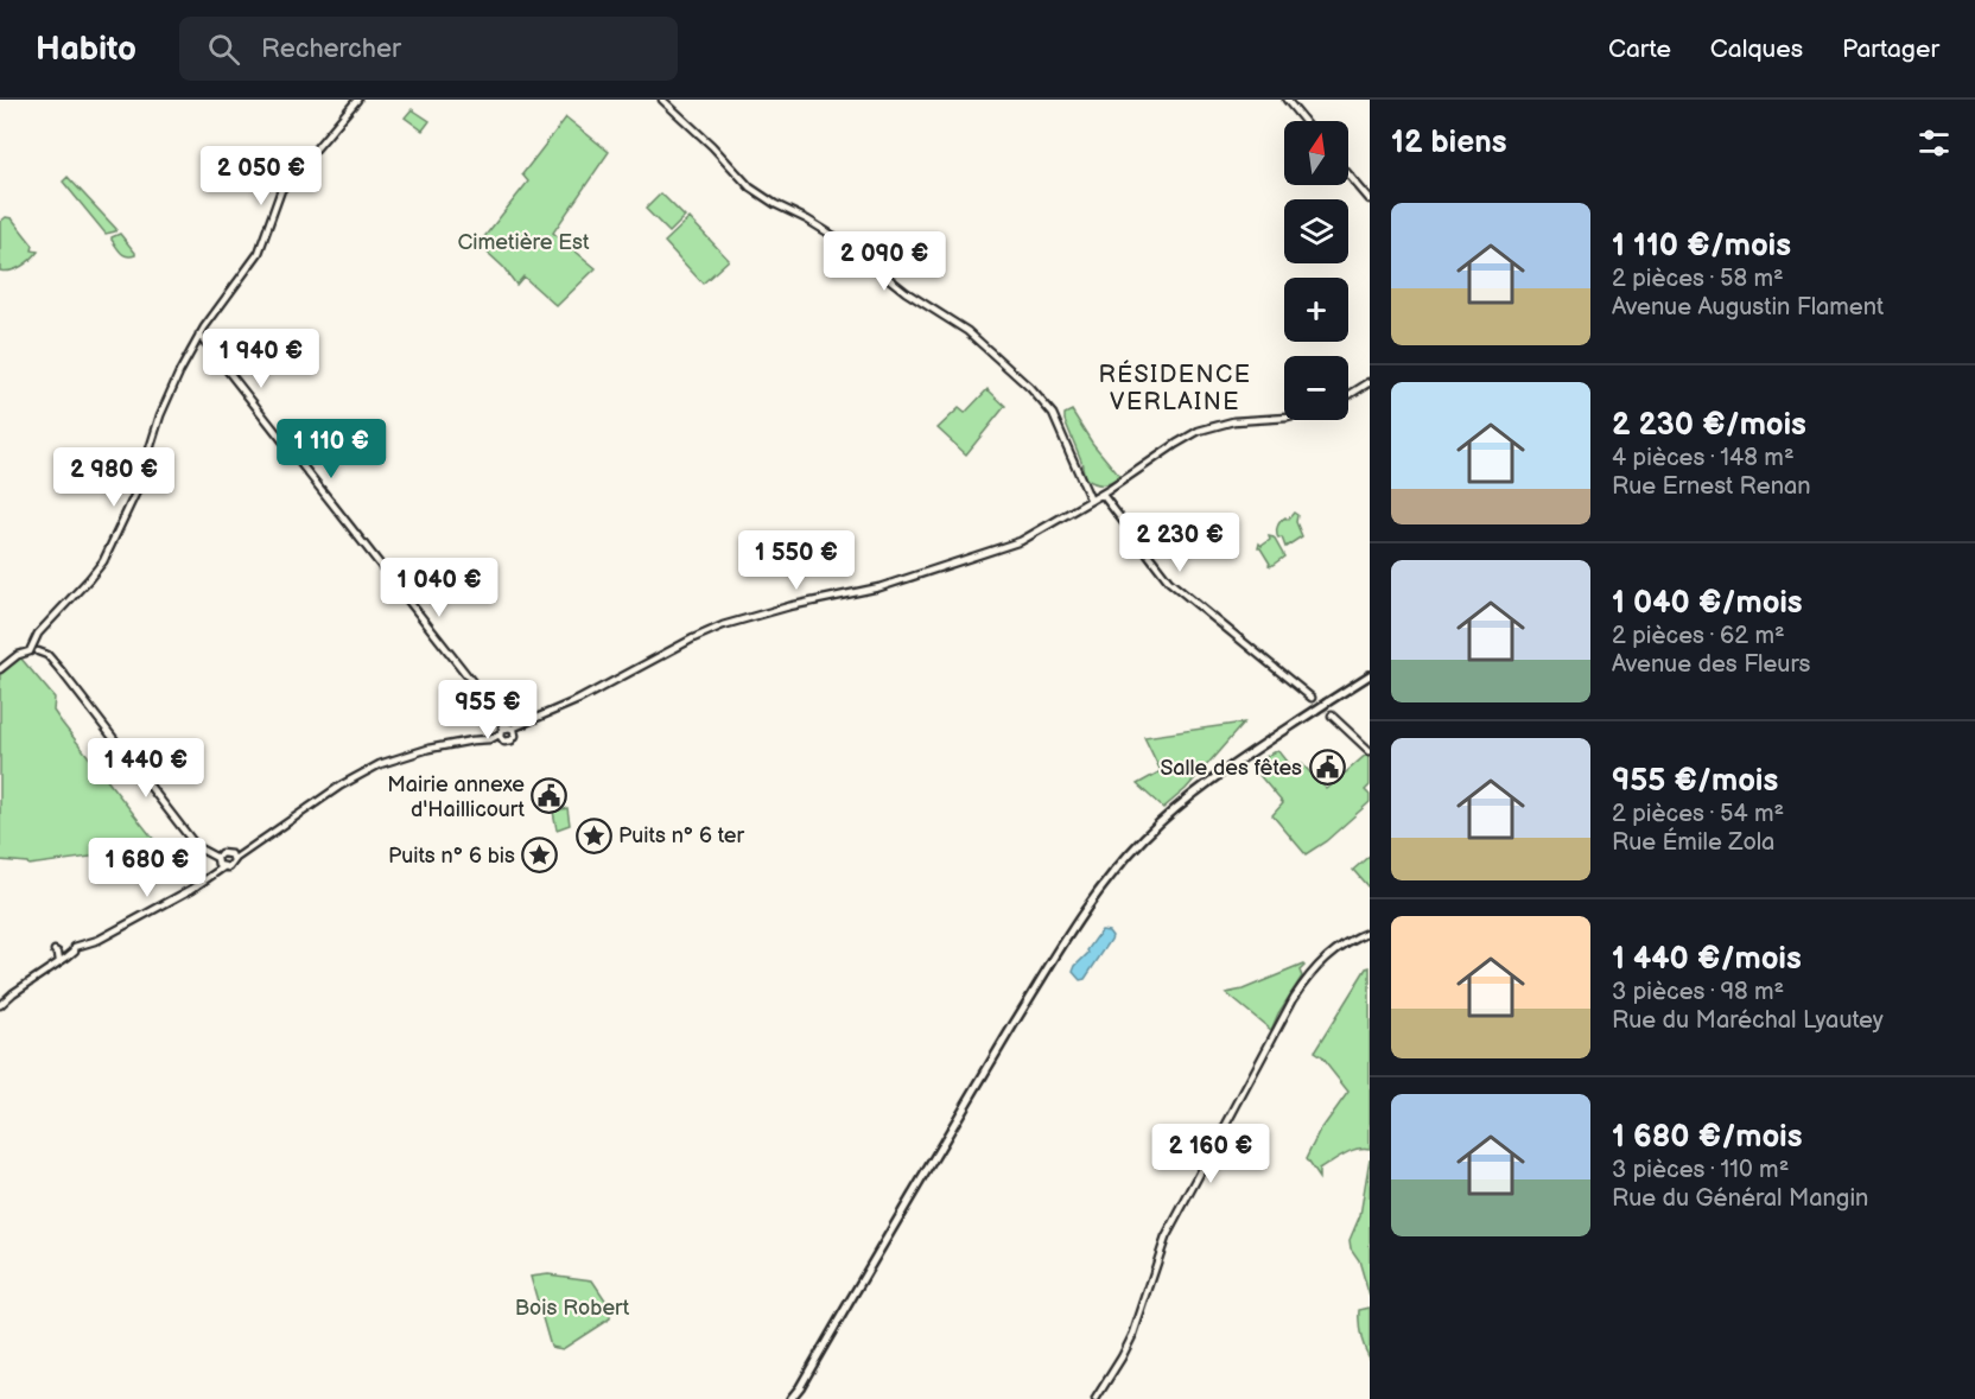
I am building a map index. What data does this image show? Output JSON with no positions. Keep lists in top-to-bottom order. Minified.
{"districts":["RÉSIDENCE VERLAINE"],"parks":["Cimetière Est","Bois Robert"],"places":{"public building":["Salle des fêtes","Mairie annexe d'Haillicourt"],"place":["Puits n° 6 ter","Puits n° 6 bis"]},"north":"top","page":{"header":"Habito","search":"Rechercher","nav":["Carte","Calques","Partager"],"heading":"12 biens","map_buttons":["+","−"],"price":["2 050 €","2 090 €","1 940 €","1 110 €","2 980 €","2 230 €","1 550 €","1 040 €","955 €","1 440 €","1 680 €","2 160 €"],"list":[{"name":"1 110 €/mois","note":"2 pièces · 58 m² · Avenue Augustin Flament"},{"name":"2 230 €/mois","note":"4 pièces · 148 m² · Rue Ernest Renan"},{"name":"1 040 €/mois","note":"2 pièces · 62 m² · Avenue des Fleurs"},{"name":"955 €/mois","note":"2 pièces · 54 m² · Rue Émile Zola"},{"name":"1 440 €/mois","note":"3 pièces · 98 m² · Rue du Maréchal Lyautey"},{"name":"1 680 €/mois","note":"3 pièces · 110 m² · Rue du Général Mangin"}]}}
